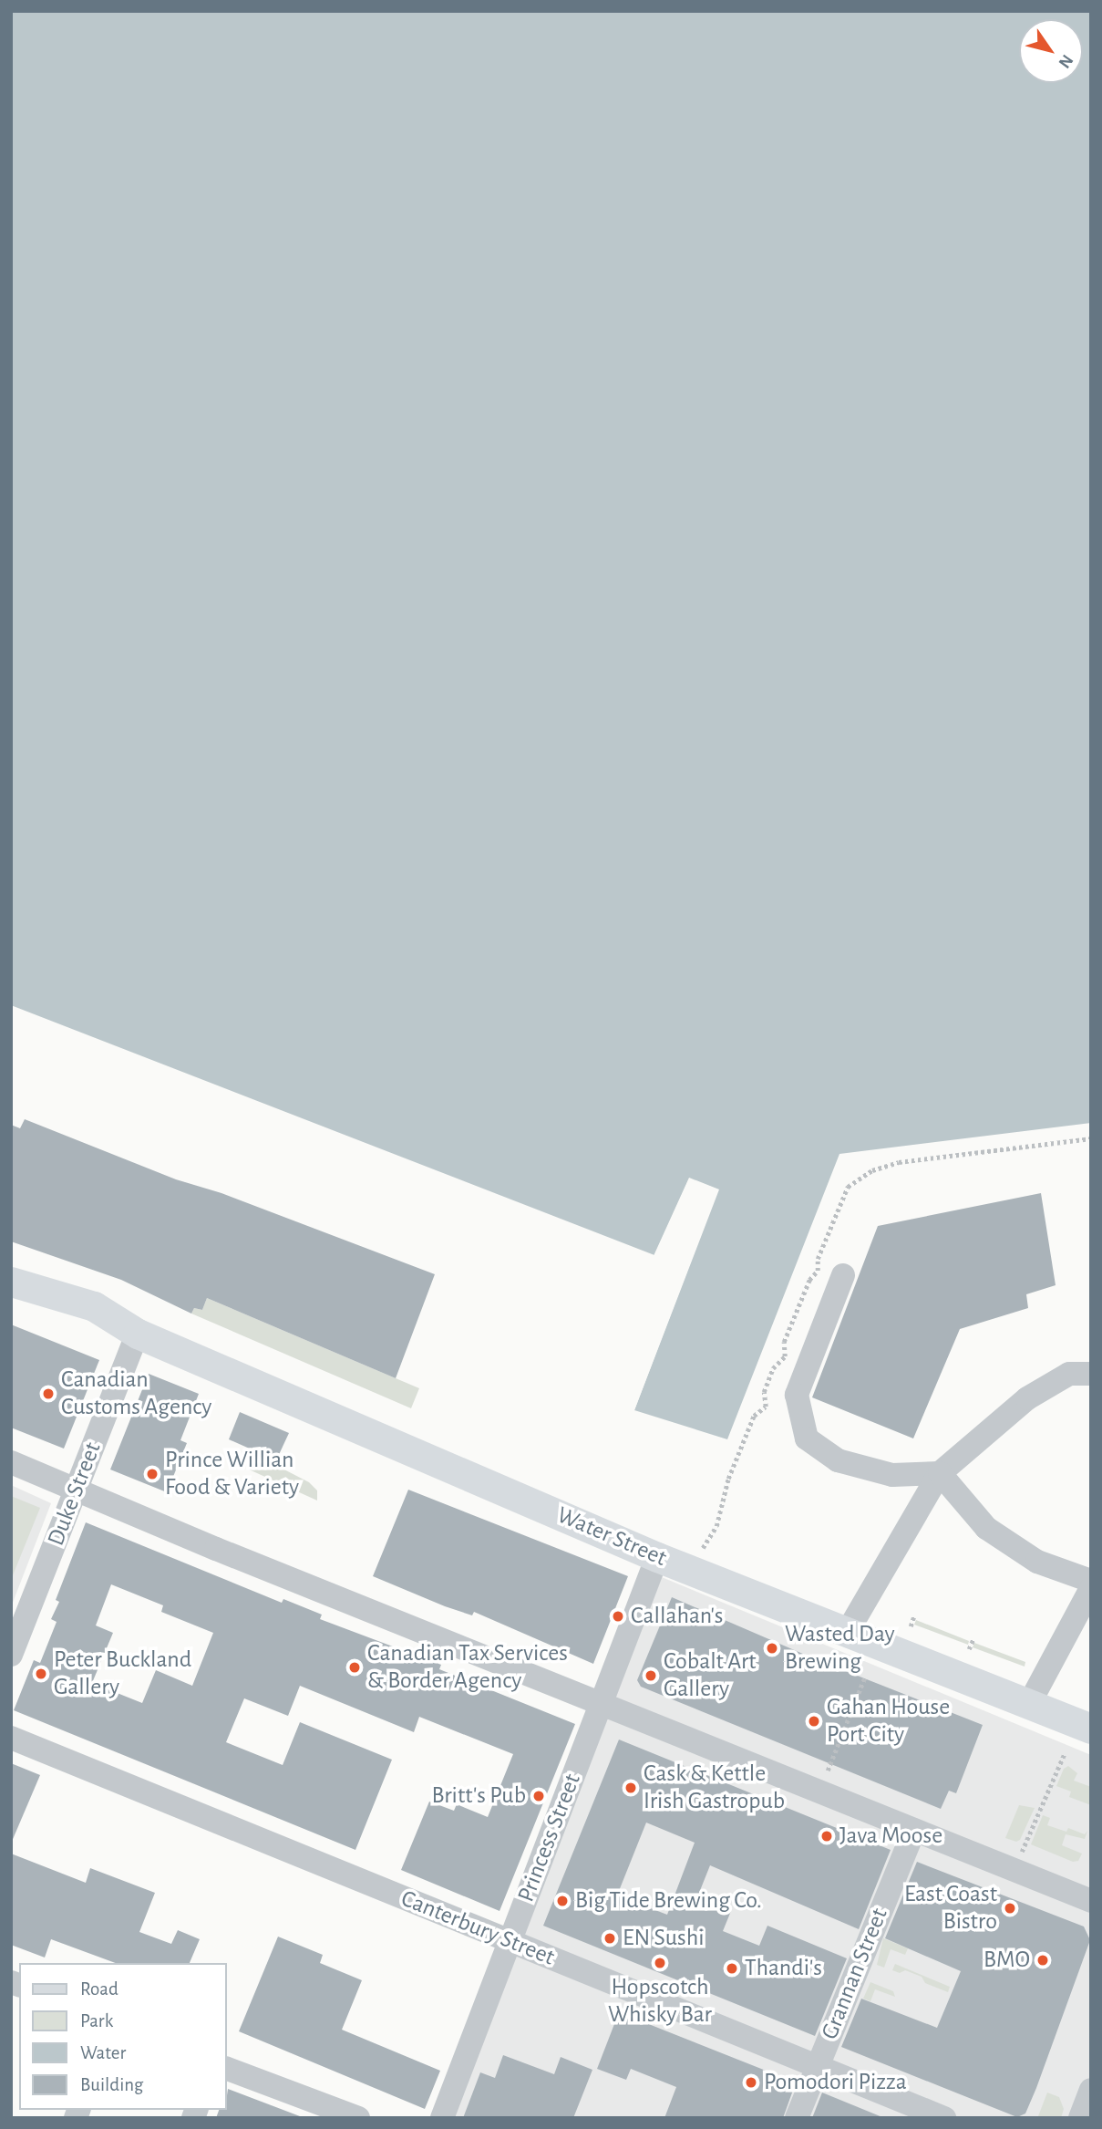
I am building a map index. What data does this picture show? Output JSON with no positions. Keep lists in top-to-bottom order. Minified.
{"streets":{"main road":["Water Street"],"street":["Duke Street","Princess Street","Canterbury Street","Grannan Street"]},"crossings":[["Duke Street","Water Street"],["Water Street","Princess Street"],["Princess Street","Canterbury Street"],["Canterbury Street","Grannan Street"]],"places":["Canadian Customs Agency","Prince Willian Food & Variety","Callahan's","Wasted Day Brewing","Canadian Tax Services & Border Agency","Peter Buckland Gallery","Cobalt Art Gallery","Gahan House Port City","Cask & Kettle Irish Gastropub","Britt's Pub","Java Moose","Big Tide Brewing Co.","East Coast Bistro","EN Sushi","BMO","Hopscotch Whisky Bar","Thandi's","Pomodori Pizza"],"legend":["Road","Park","Water","Building"],"north":"bottom right"}
